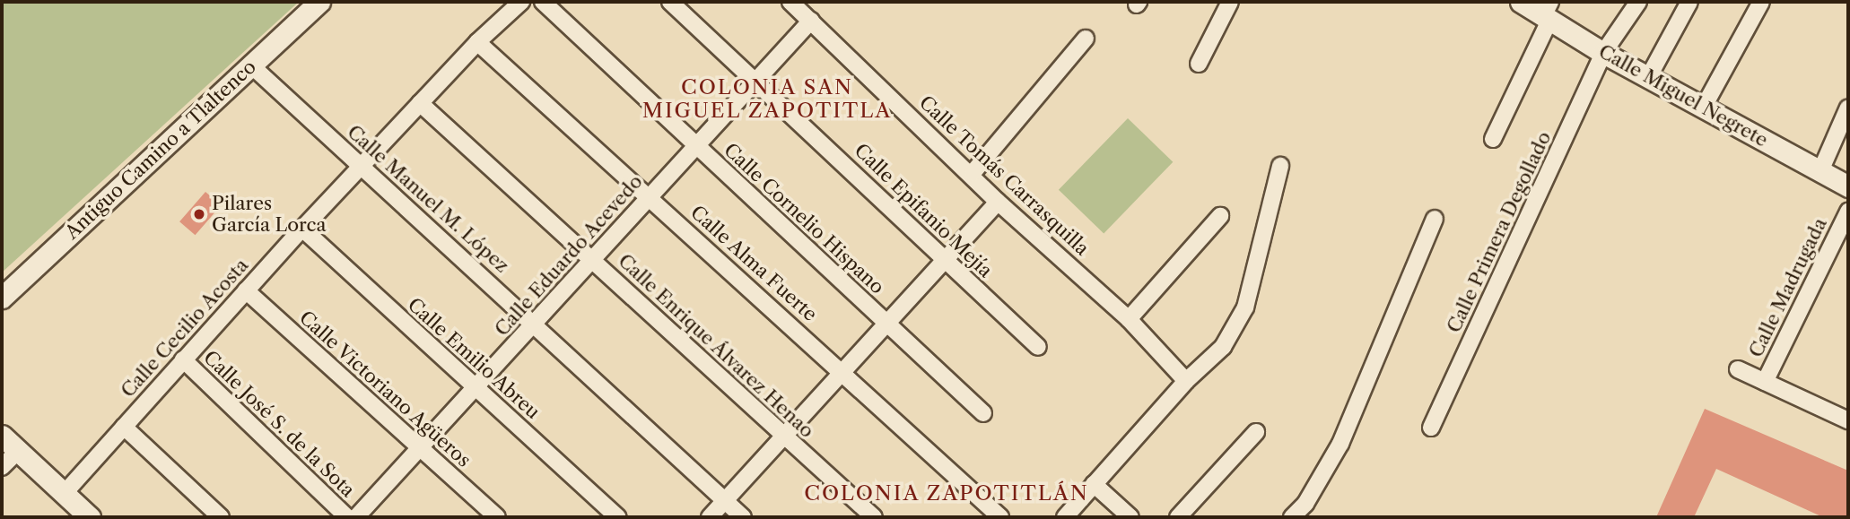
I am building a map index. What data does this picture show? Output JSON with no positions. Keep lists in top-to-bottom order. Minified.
{"streets":{"street":["Calle Miguel Negrete","Antiguo Camino a Tlaltenco","Calle Tomás Carrasquilla","Calle Manuel M. López","Calle Epifanio Mejía","Calle Cornelio Hispano","Calle Primera Degollado","Calle Eduardo Acevedo","Calle Alma Fuerte","Calle Madrugada","Calle Cecilio Acosta","Calle Enrique Álvarez Henao","Calle Emilio Abreu","Calle Victoriano Agüeros","Calle José S. de la Sota"]},"crossings":[["Calle Miguel Negrete","Calle Primera Degollado"],["Antiguo Camino a Tlaltenco","Calle Manuel M. López"],["Calle Tomás Carrasquilla","Calle Eduardo Acevedo"],["Calle Manuel M. López","Calle Eduardo Acevedo"],["Calle Manuel M. López","Calle Cecilio Acosta"],["Calle Epifanio Mejía","Calle Eduardo Acevedo"],["Calle Cornelio Hispano","Calle Eduardo Acevedo"],["Calle Eduardo Acevedo","Calle Alma Fuerte"],["Calle Eduardo Acevedo","Calle Enrique Álvarez Henao"],["Calle Eduardo Acevedo","Calle Emilio Abreu"],["Calle Eduardo Acevedo","Calle Victoriano Agüeros"],["Calle Alma Fuerte","Calle Cecilio Acosta"],["Calle Cecilio Acosta","Calle Enrique Álvarez Henao"],["Calle Cecilio Acosta","Calle Emilio Abreu"],["Calle Cecilio Acosta","Calle Victoriano Agüeros"],["Calle Cecilio Acosta","Calle José S. de la Sota"]],"districts":["COLONIA SAN MIGUEL ZAPOTITLA","COLONIA ZAPOTITLÁN"],"places":["Pilares García Lorca"]}
